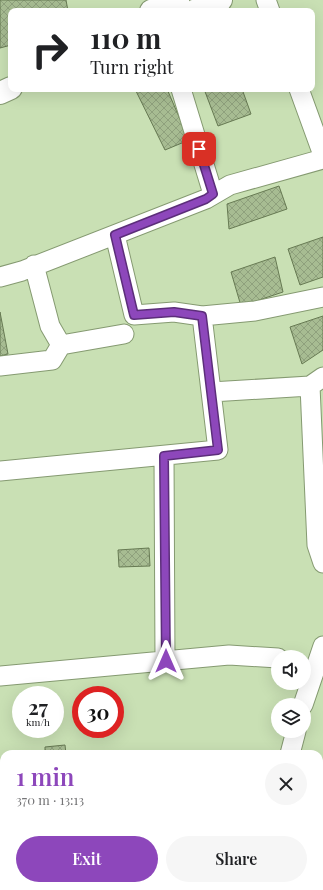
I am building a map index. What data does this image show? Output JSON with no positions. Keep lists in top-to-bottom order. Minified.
{"page":{"turn":["110 m","Turn right"],"speed":"27 km/h","limit":"30","heading":["1 min","370 m · 13:13"],"buttons":["Exit","Share"]}}
